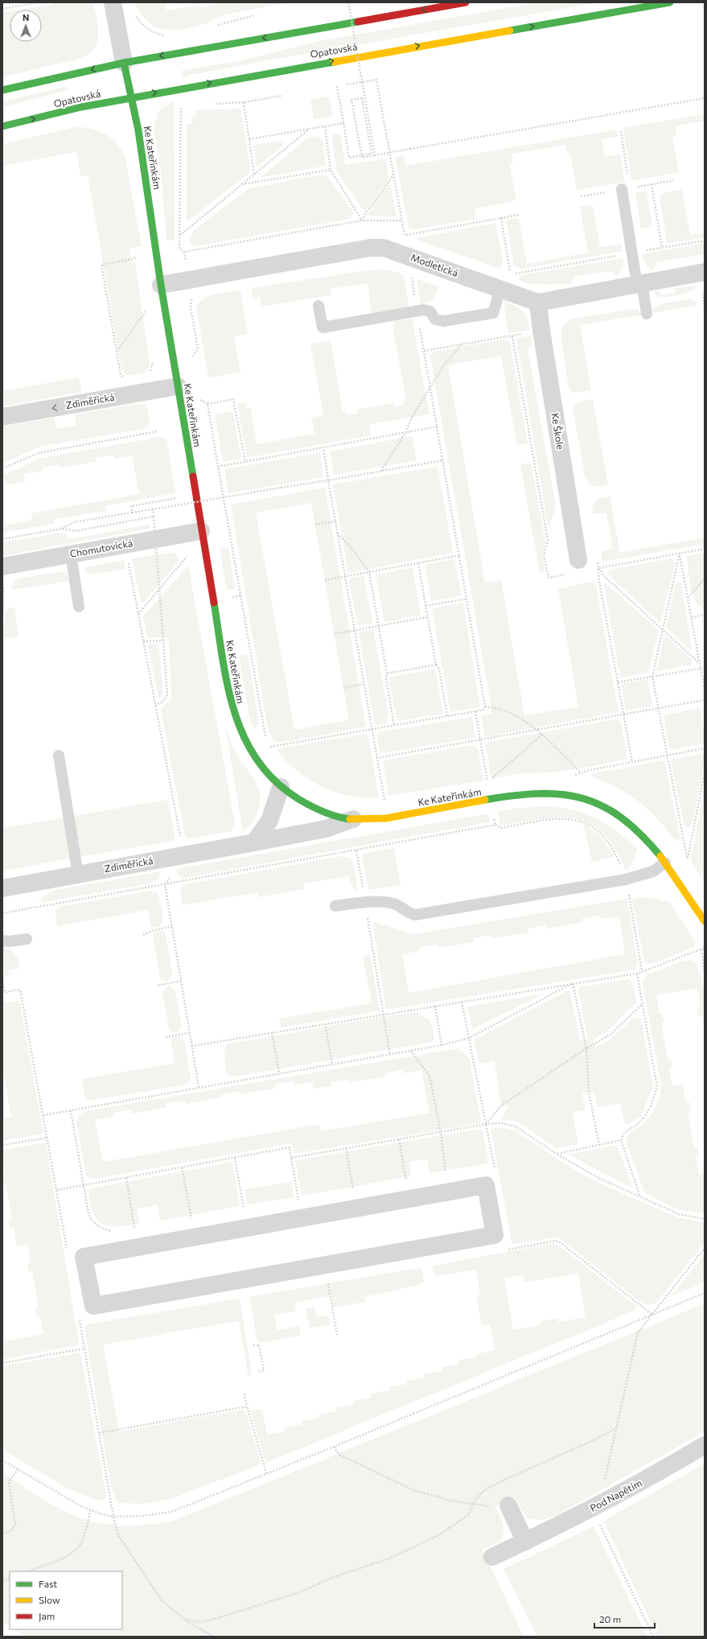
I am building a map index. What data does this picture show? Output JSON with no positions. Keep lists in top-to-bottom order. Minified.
{"streets":{"street":["Opatovská","Ke Kateřinkám","Modletická","Zdiměřická","Ke Škole","Chomutovická","Pod Napětím"]},"crossings":[["Opatovská","Ke Kateřinkám"],["Ke Kateřinkám","Modletická"],["Ke Kateřinkám","Zdiměřická"],["Ke Kateřinkám","Chomutovická"],["Modletická","Ke Škole"]],"legend":["Fast","Slow","Jam"],"scale_bar":"20 m","north":"top"}
